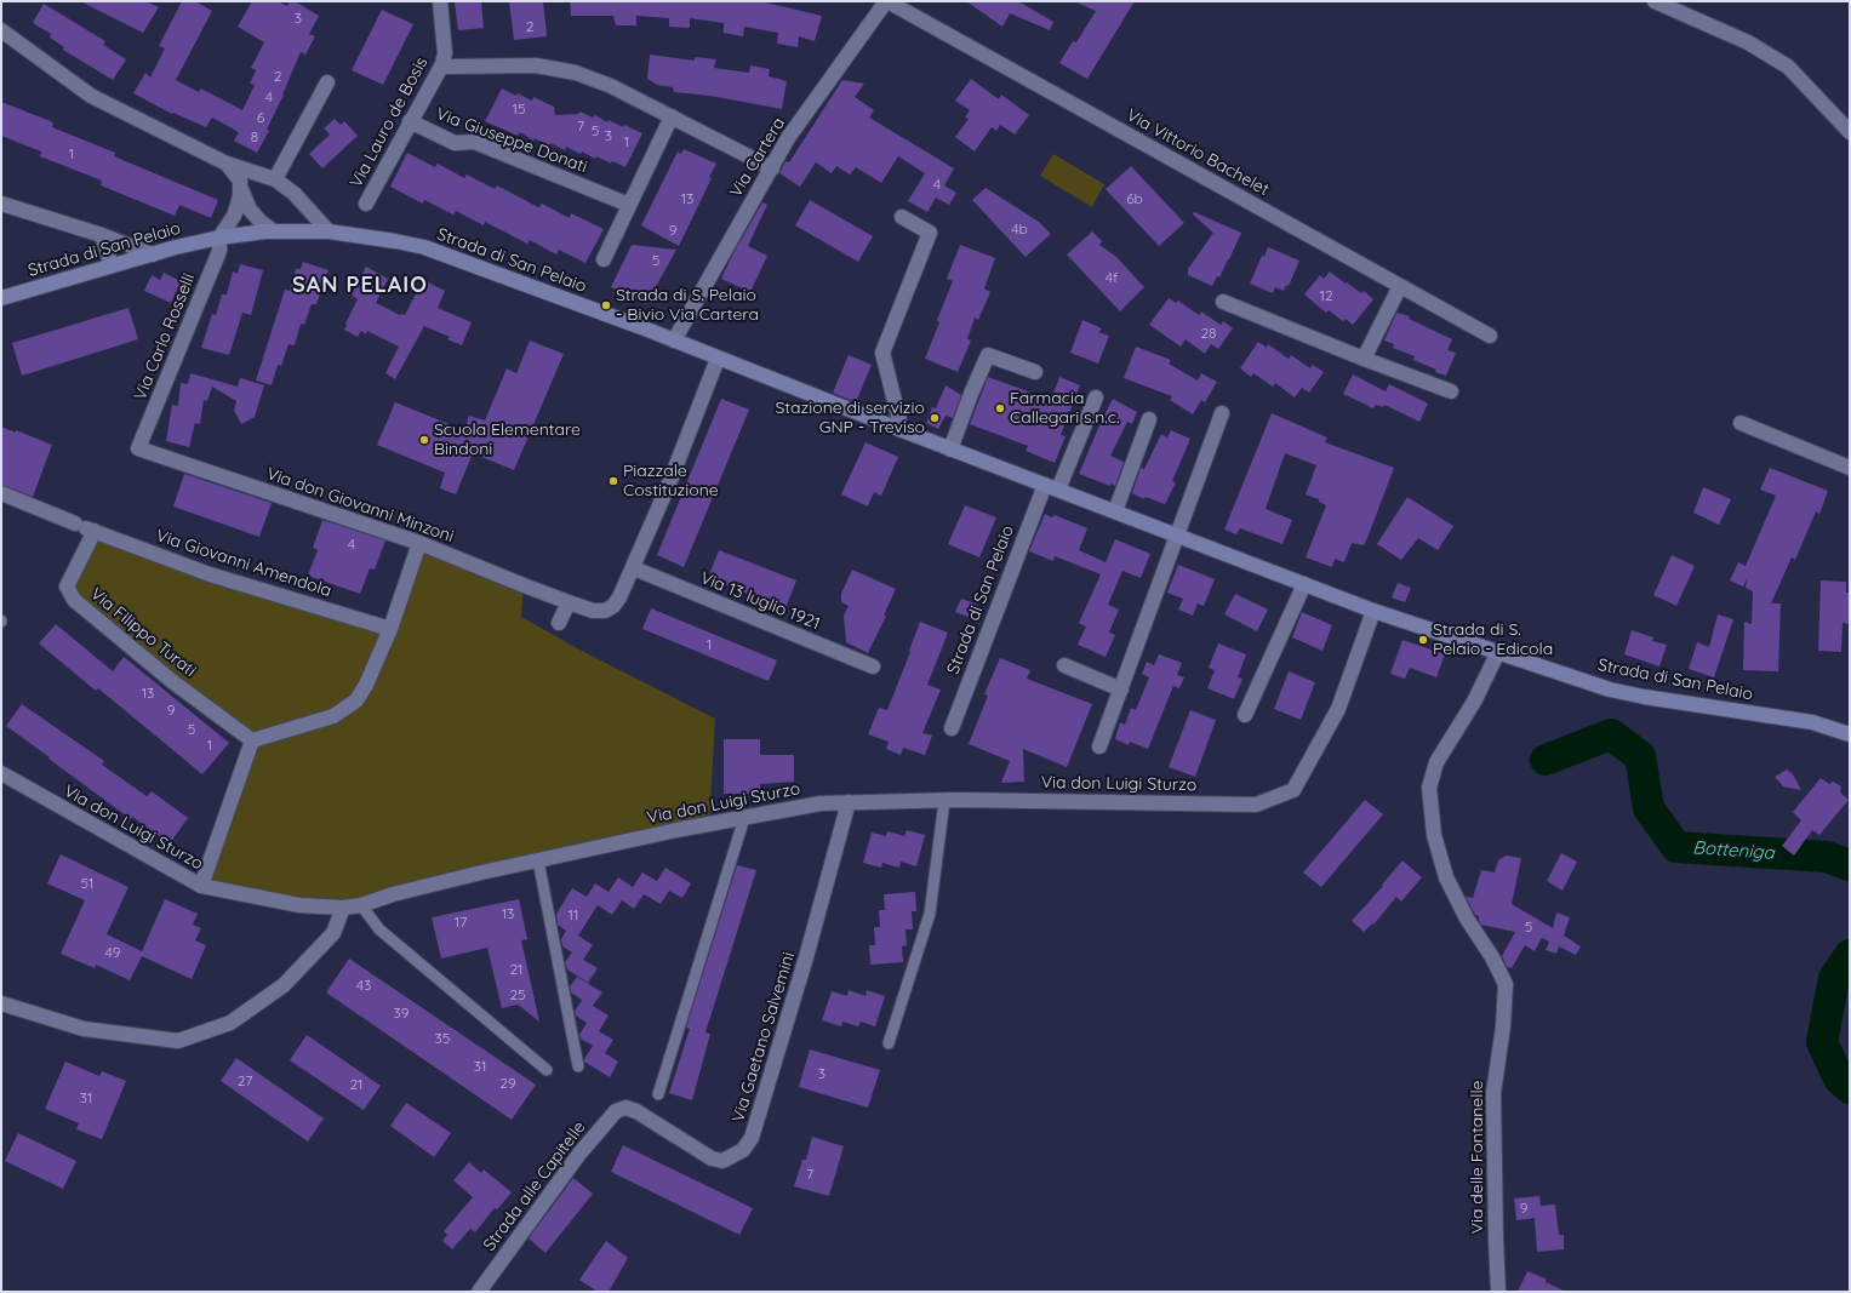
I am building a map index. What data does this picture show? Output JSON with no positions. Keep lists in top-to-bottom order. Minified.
{"streets":{"main road":["Strada di San Pelaio"],"street":["Via Lauro de Bosis","Via Giuseppe Donati","Via Vittorio Bachelet","Via Cartera","Via Carlo Rosselli","Via don Giovanni Minzoni","Via Giovanni Amendola","Via 13 luglio 1921","Via Filippo Turati","Via don Luigi Sturzo","Via Gaetano Salvemini","Via delle Fontanelle","Strada alle Capitelle"]},"crossings":[["Via Lauro de Bosis","Via Giuseppe Donati"],["Via Vittorio Bachelet","Via Cartera"],["Via Cartera","Strada di San Pelaio"],["Strada di San Pelaio","Via Carlo Rosselli"],["Strada di San Pelaio","Via don Luigi Sturzo"],["Strada di San Pelaio","Via delle Fontanelle"],["Via Carlo Rosselli","Via don Giovanni Minzoni"],["Via Giovanni Amendola","Via Filippo Turati"],["Via don Luigi Sturzo","Via Gaetano Salvemini"],["Via Gaetano Salvemini","Strada alle Capitelle"]],"districts":["SAN PELAIO"],"water":["Botteniga"],"places":["Strada di S. Pelaio - Bivio Via Cartera","Farmacia Callegari s.n.c.","Stazione di servizio GNP - Treviso","Scuola Elementare Bindoni","Piazzale Costituzione","Strada di S. Pelaio - Edicola"],"house_numbers":["3","2","2","4","15","6","7","5","3","8","1","1","4","13","6b","4b","9","5","4f","12","28","4","1","13","9","5","1","51","13","11","17","5","49","21","43","25","39","35","31","3","27","29","21","31","7","9"]}
